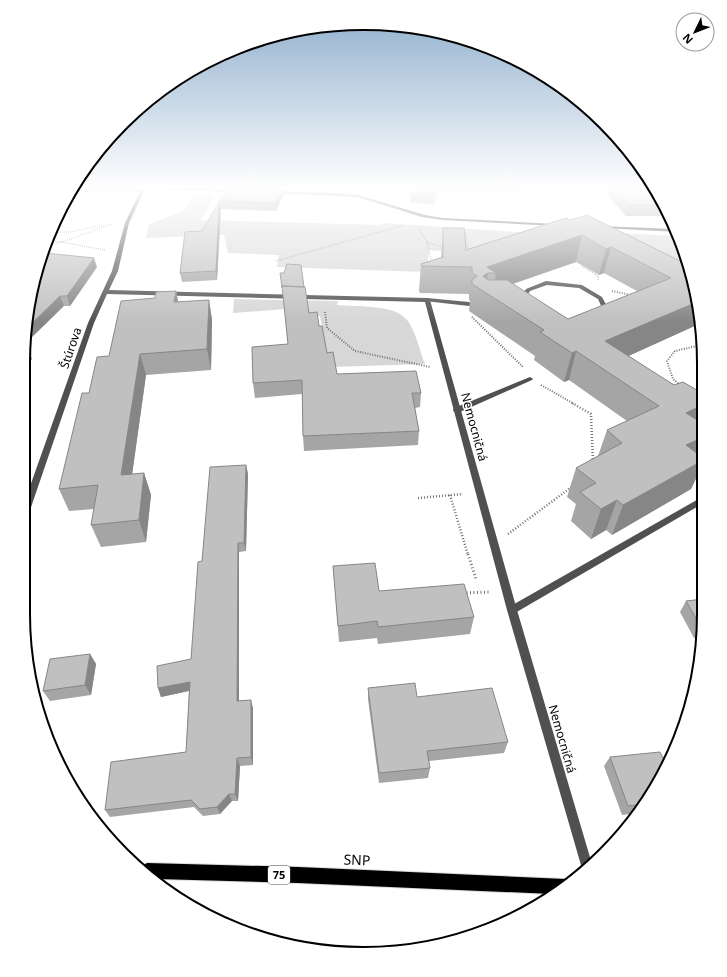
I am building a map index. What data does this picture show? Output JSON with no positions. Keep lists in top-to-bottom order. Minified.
{"streets":{"main road":["SNP","75"],"street":["Štúrova","Nemocničná"]},"north":"bottom left"}
